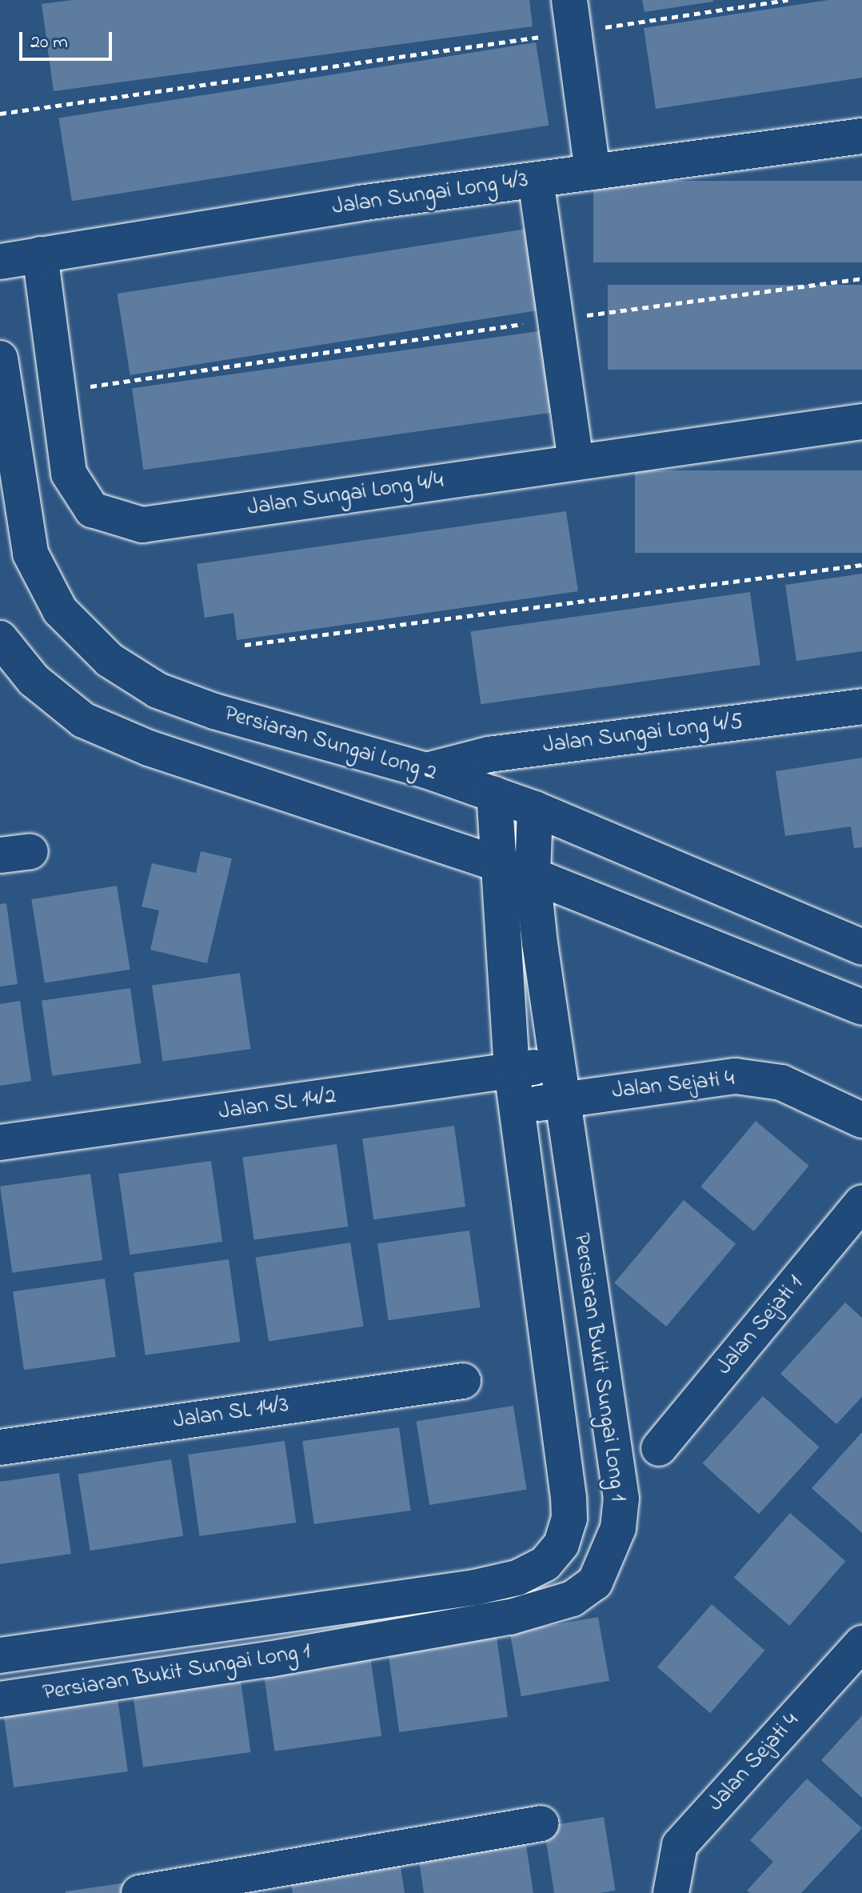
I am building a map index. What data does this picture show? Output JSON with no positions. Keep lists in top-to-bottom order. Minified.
{"streets":{"street":["Jalan Sungai Long 4/3","Jalan Sungai Long 4/4","Jalan Sungai Long 4/5","Persiaran Sungai Long 2","Jalan Sejati 4","Jalan SL 14/2","Jalan Sejati 1","Persiaran Bukit Sungai Long 1","Jalan SL 14/3"]},"crossings":[["Jalan Sungai Long 4/3","Jalan Sungai Long 4/4"],["Jalan Sungai Long 4/5","Persiaran Sungai Long 2"],["Persiaran Sungai Long 2","Persiaran Bukit Sungai Long 1"],["Jalan Sejati 4","Persiaran Bukit Sungai Long 1"],["Jalan SL 14/2","Persiaran Bukit Sungai Long 1"]],"scale_bar":"20 m"}
